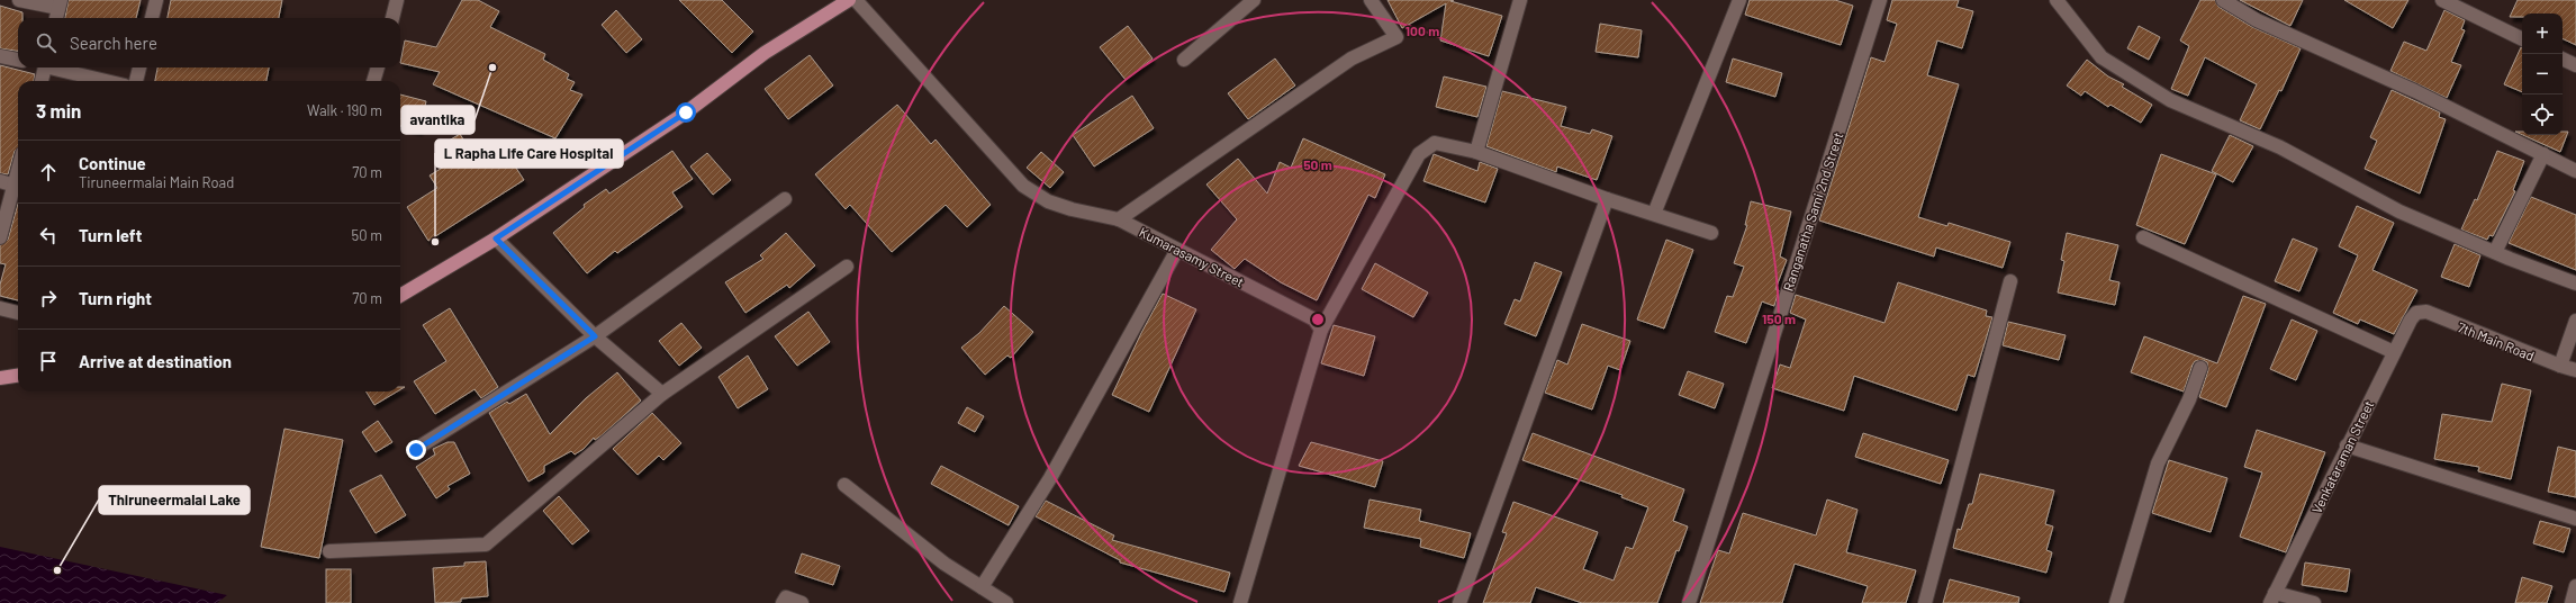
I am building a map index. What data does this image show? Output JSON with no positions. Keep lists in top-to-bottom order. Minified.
{"streets":{"street":["Ranganatha Sami 2nd Street","Kumarasamy Street","7th Main Road","Venkataraman Street"]},"crossings":[["7th Main Road","Venkataraman Street"]],"places":["avantika","L Rapha Life Care Hospital","Thiruneermalai Lake"],"page":{"map_buttons":["+","−"],"search":"Search here","heading":["3 min","Walk · 190 m"],"list":[["Continue","Tiruneermalai Main Road","70 m"],["Turn left","50 m"],["Turn right","70 m"],"Arrive at destination"]},"rings":["100 m","50 m","150 m"]}
